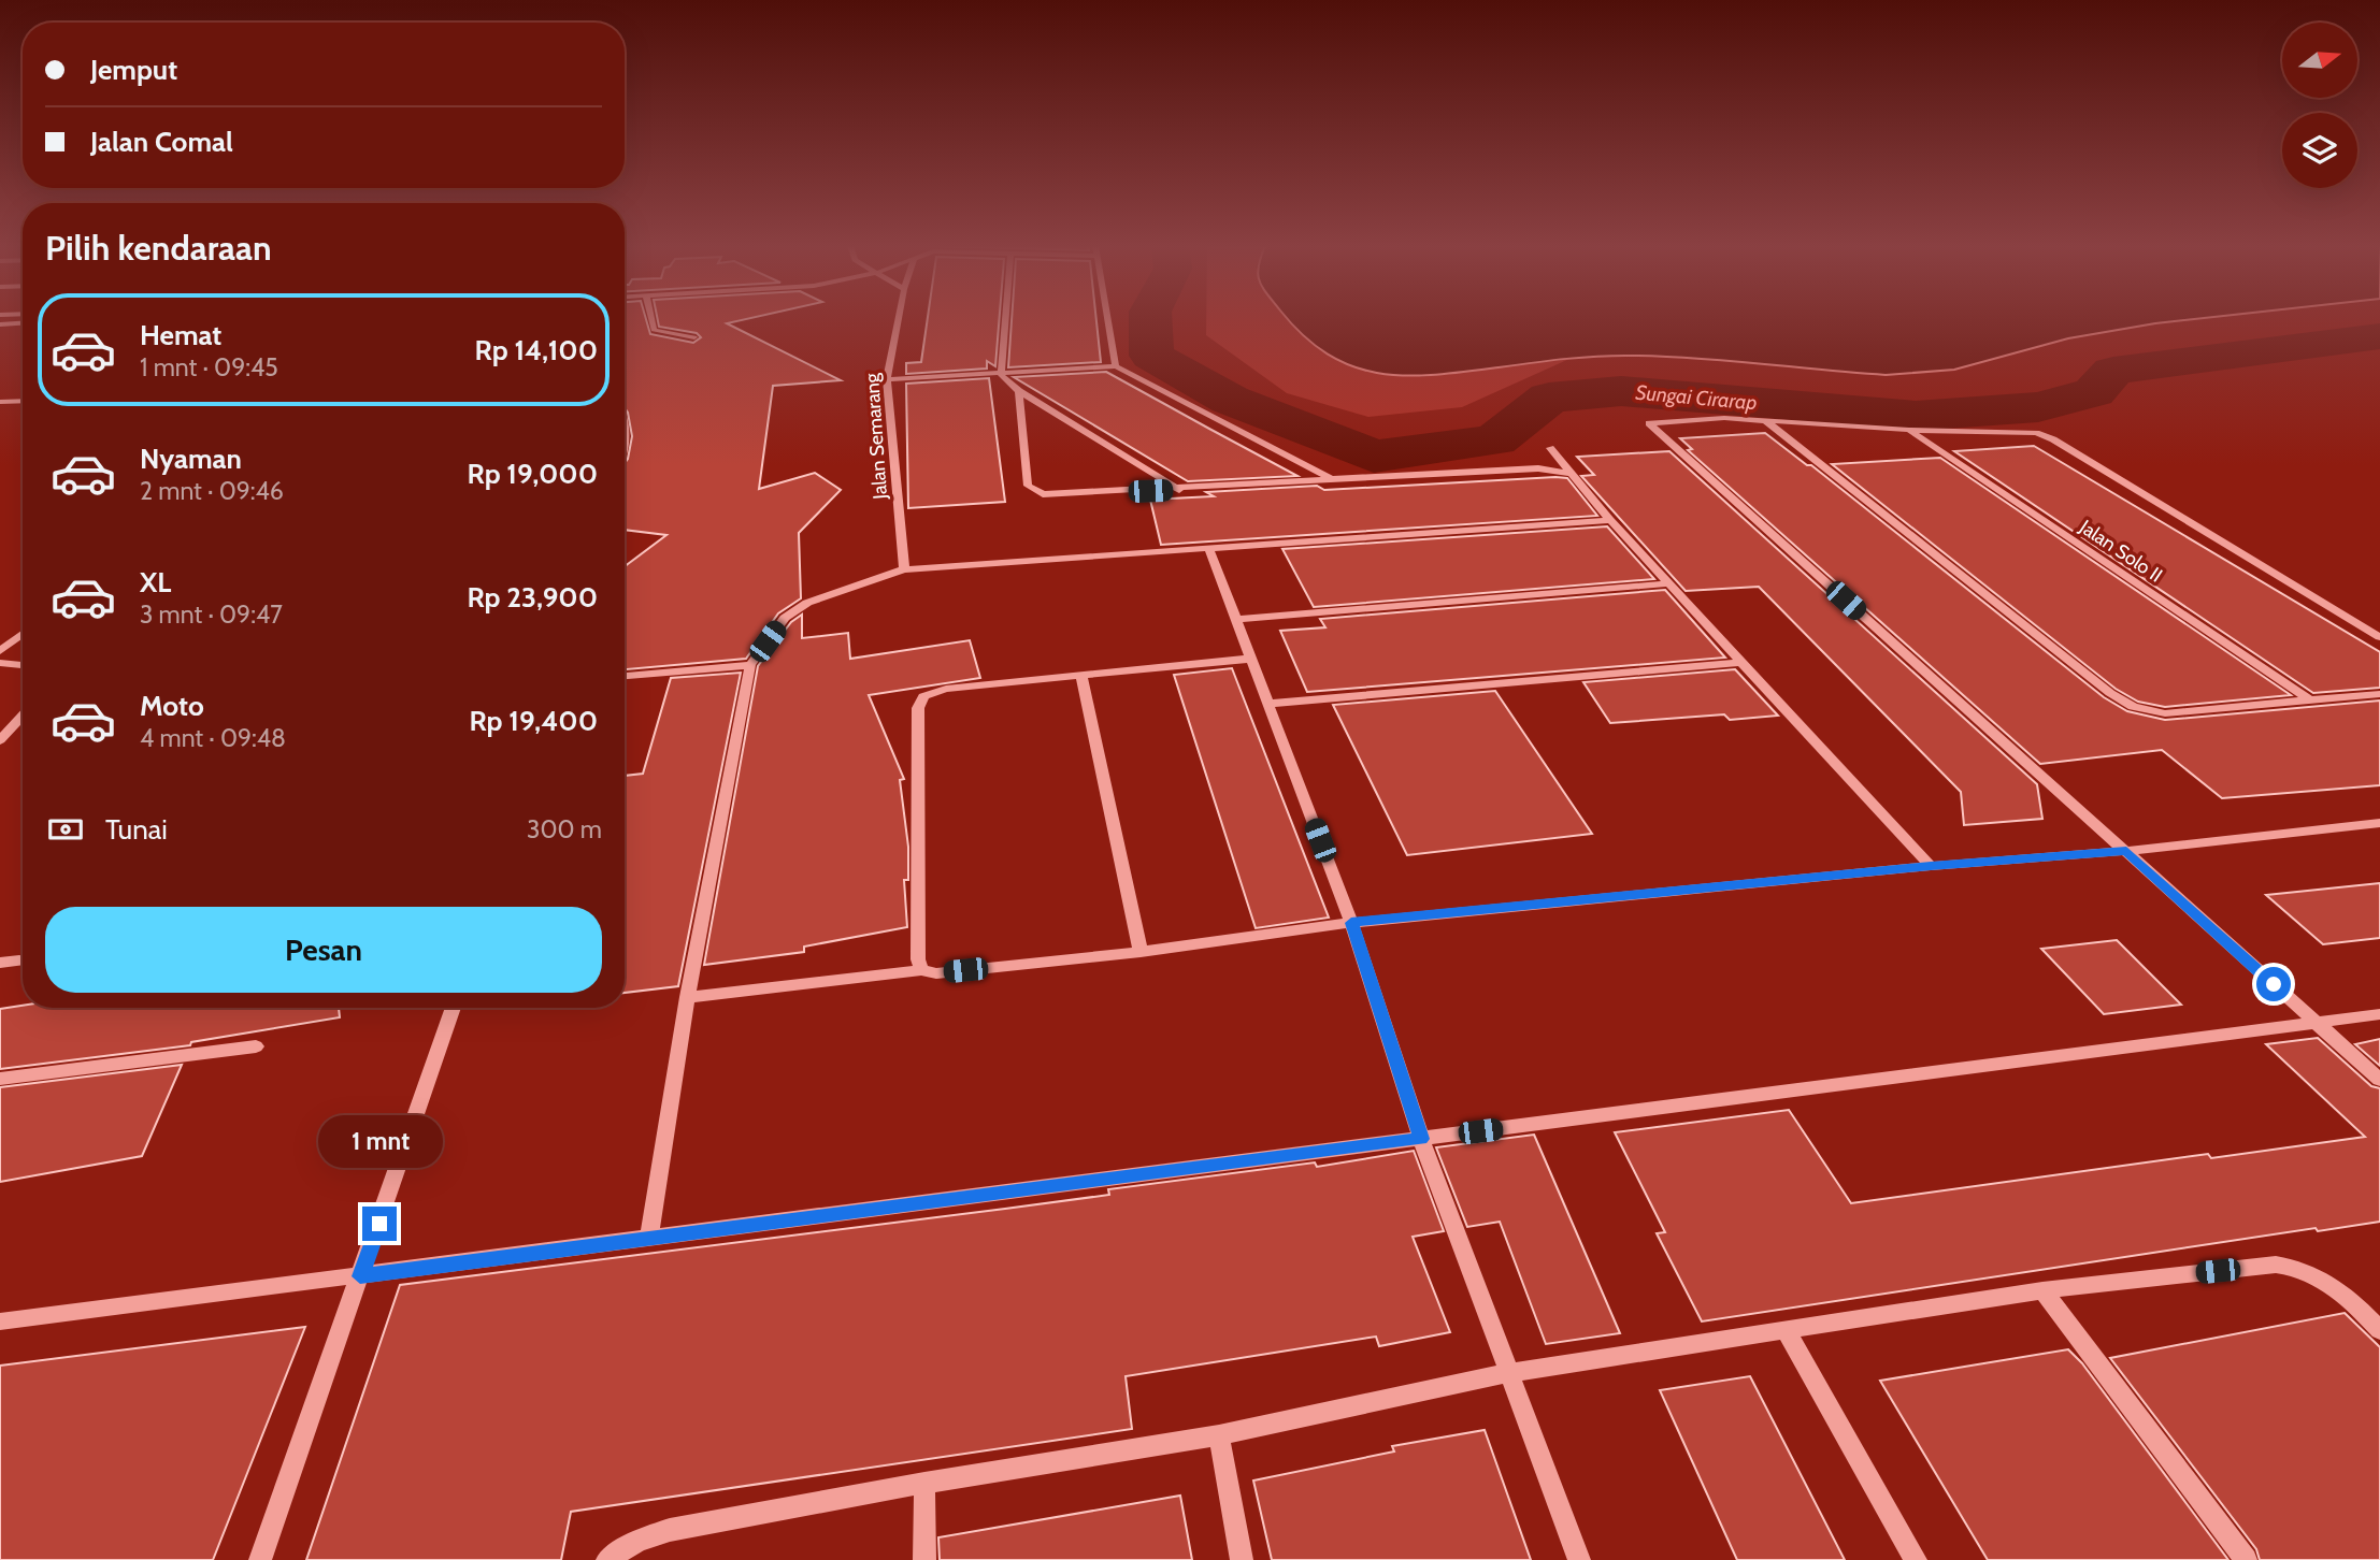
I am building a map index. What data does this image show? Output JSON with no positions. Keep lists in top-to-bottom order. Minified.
{"streets":{"street":["Jalan Semarang","Jalan Solo II"]},"water":["Sungai Cirarap"],"north":"right","page":{"banner":["Jemput","Jalan Comal"],"heading":"Pilih kendaraan","list":[{"name":"Hemat","note":"1 mnt · 09:45","value":"Rp 14,100"},{"name":"Nyaman","note":"2 mnt · 09:46","value":"Rp 19,000"},{"name":"XL","note":"3 mnt · 09:47","value":"Rp 23,900"},{"name":"Moto","note":"4 mnt · 09:48","value":"Rp 19,400"}],"pay":["Tunai","300 m"],"buttons":"Pesan","bubble":"1 mnt"}}
